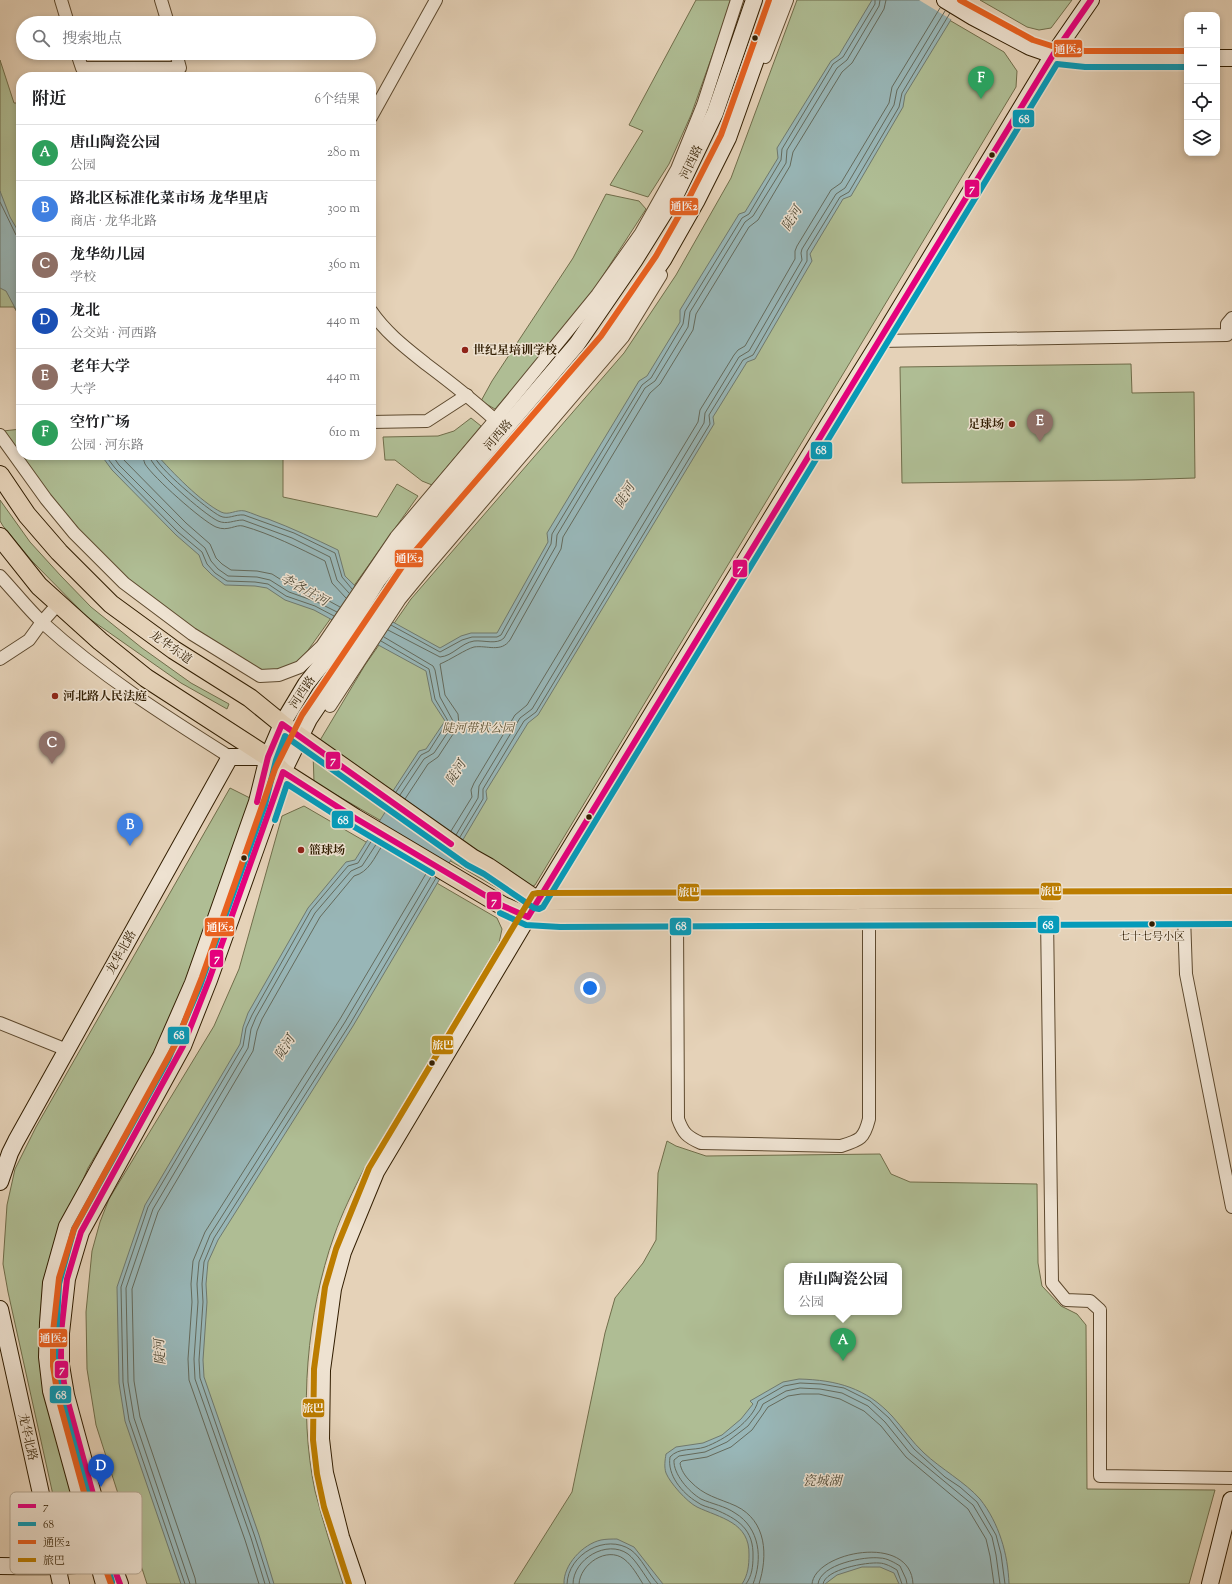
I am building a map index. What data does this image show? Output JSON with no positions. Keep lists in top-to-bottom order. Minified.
{"streets":{"main road":["河西路","龙华东道","龙华北路"]},"crossings":[["河西路","龙华东道"]],"water":["陡河","李各庄河","瓷城湖"],"parks":["陡河带状公园"],"places":["世纪星培训学校","足球场","河北路人民法庭","篮球场","七十七号小区"],"lines":["transit line 7","transit line 通医2","transit line 68","transit line 旅巴"],"legend":["7","68","通医2","旅巴"],"page":{"map_buttons":["+","−"],"search":"搜索地点","pins":["F","E","C","B","A","D"],"heading":["附近","6个结果"],"list":[{"mark":"A","name":"唐山陶瓷公园","note":"公园","value":"280 m"},{"mark":"B","name":"路北区标准化菜市场 龙华里店","note":"商店 · 龙华北路","value":"300 m"},{"mark":"C","name":"龙华幼儿园","note":"学校","value":"360 m"},{"mark":"D","name":"龙北","note":"公交站 · 河西路","value":"440 m"},{"mark":"E","name":"老年大学","note":"大学","value":"440 m"},{"mark":"F","name":"空竹广场","note":"公园 · 河东路","value":"610 m"}],"popup":["唐山陶瓷公园","公园"]}}
